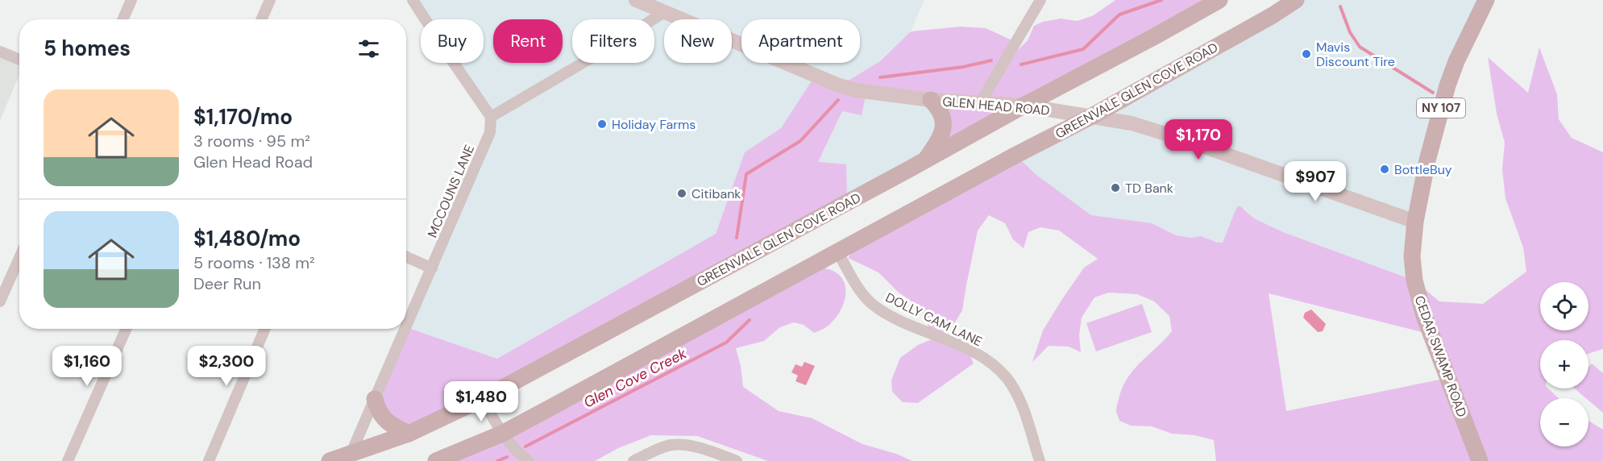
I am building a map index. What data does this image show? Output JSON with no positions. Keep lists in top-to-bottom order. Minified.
{"streets":{"main road":["GREENVALE GLEN COVE ROAD","GLEN HEAD ROAD","NY 107","CEDAR SWAMP ROAD"],"street":["MCCOUNS LANE","DOLLY CAM LANE"]},"crossings":[["GREENVALE GLEN COVE ROAD","GLEN HEAD ROAD"],["GREENVALE GLEN COVE ROAD","MCCOUNS LANE"],["GREENVALE GLEN COVE ROAD","DOLLY CAM LANE"],["GLEN HEAD ROAD","CEDAR SWAMP ROAD"]],"water":["Glen Cove Creek"],"places":["Mavis Discount Tire","Holiday Farms","BottleBuy","TD Bank","Citibank"],"page":{"chip":["Buy","Rent","Filters","New","Apartment"],"heading":"5 homes","list":[{"name":"$1,170/mo","note":"3 rooms · 95 m² · Glen Head Road"},{"name":"$1,480/mo","note":"5 rooms · 138 m² · Deer Run"}],"price":["$1,170","$907","$1,160","$2,300","$1,480"],"map_buttons":["+","−"]}}
